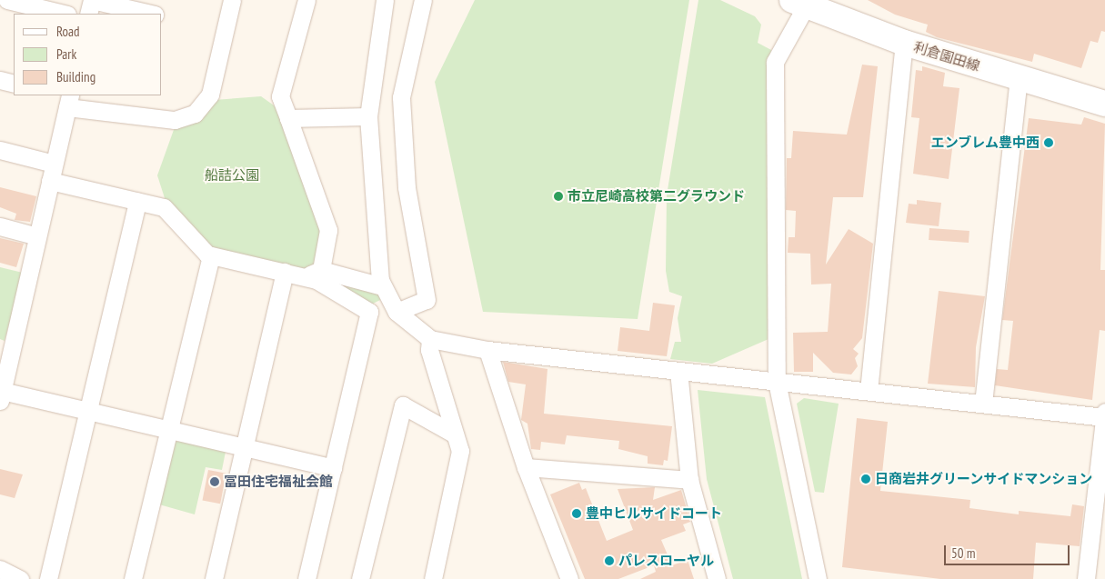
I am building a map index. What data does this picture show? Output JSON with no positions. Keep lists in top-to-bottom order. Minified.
{"streets":{"street":["利倉園田線"]},"parks":["船詰公園"],"places":["エンブレム豊中西","市立尼崎高校第二グラウンド","日商岩井グリーンサイドマンション","冨田住宅福祉会館","豊中ヒルサイドコート","パレスローヤル"],"legend":["Road","Park","Building"],"scale_bar":"50 m"}
